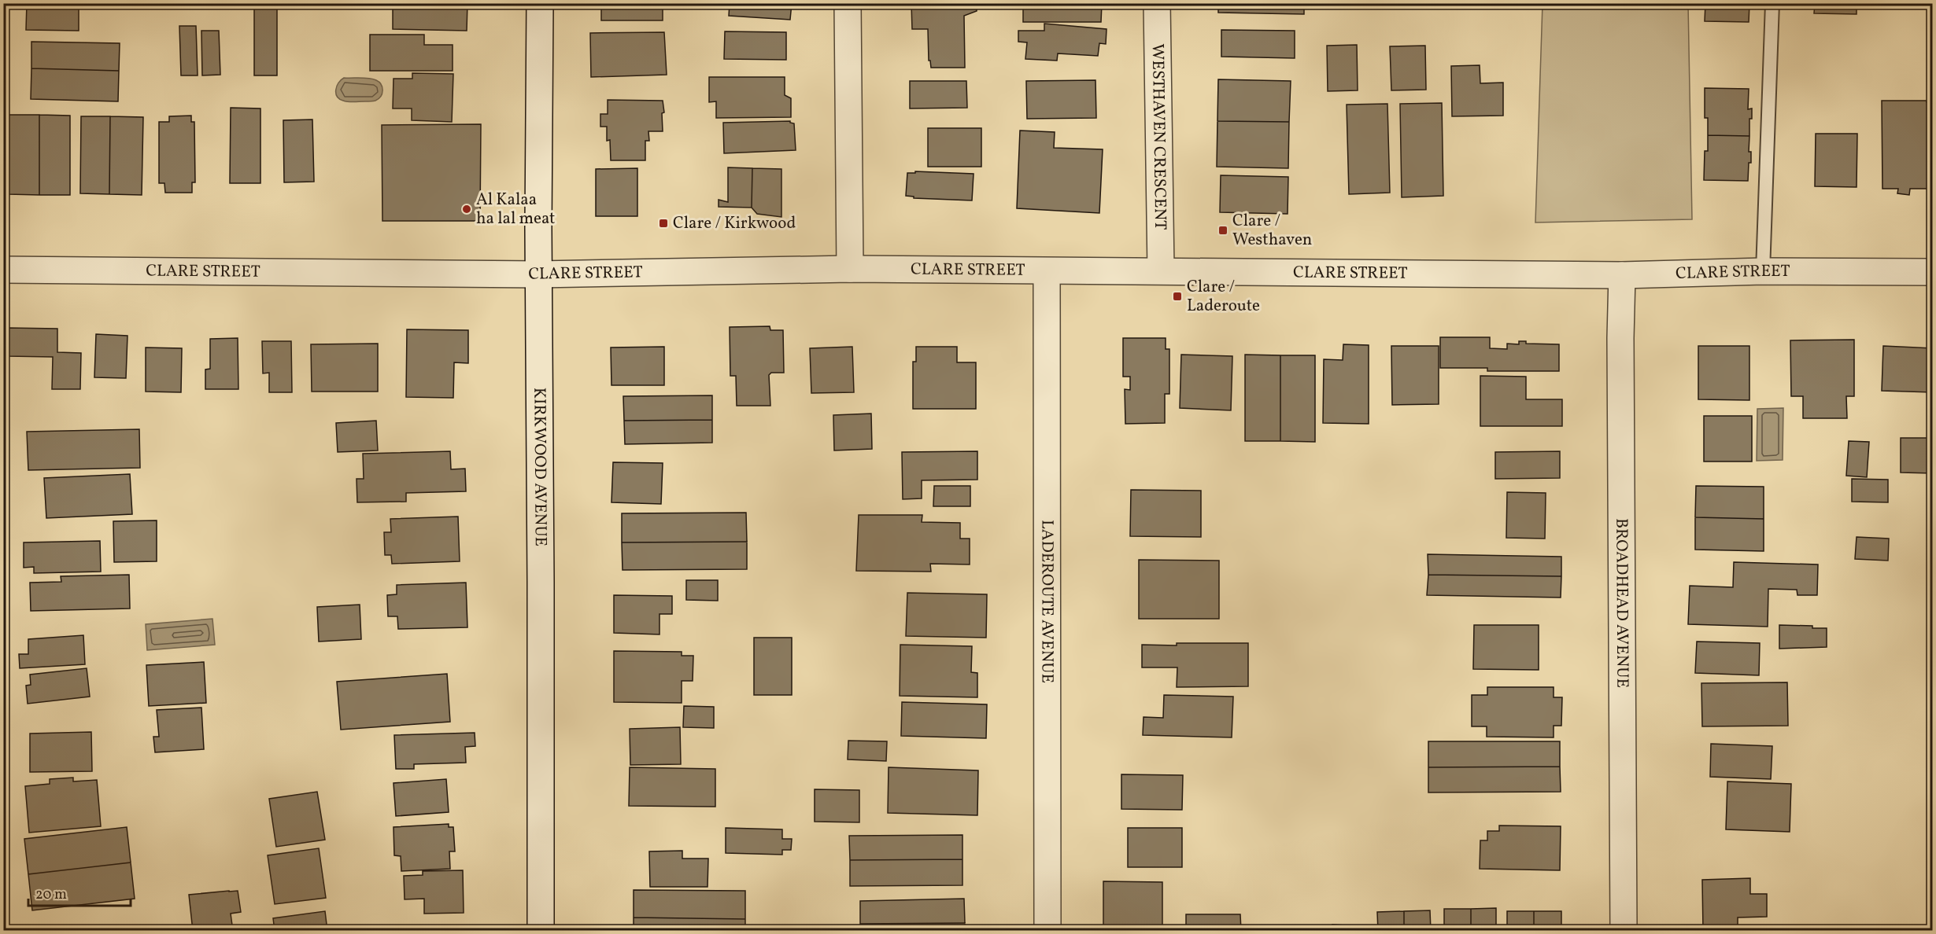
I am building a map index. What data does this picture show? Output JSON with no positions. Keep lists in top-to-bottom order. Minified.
{"streets":{"street":["WESTHAVEN CRESCENT","CLARE STREET","KIRKWOOD AVENUE","LADEROUTE AVENUE","BROADHEAD AVENUE"]},"crossings":[["WESTHAVEN CRESCENT","CLARE STREET"],["CLARE STREET","KIRKWOOD AVENUE"],["CLARE STREET","LADEROUTE AVENUE"],["CLARE STREET","BROADHEAD AVENUE"]],"places":{"other":["Al Kalaa ha lal meat"],"transit":["Clare / Kirkwood","Clare / Westhaven","Clare / Laderoute"]},"scale_bar":"20 m"}
